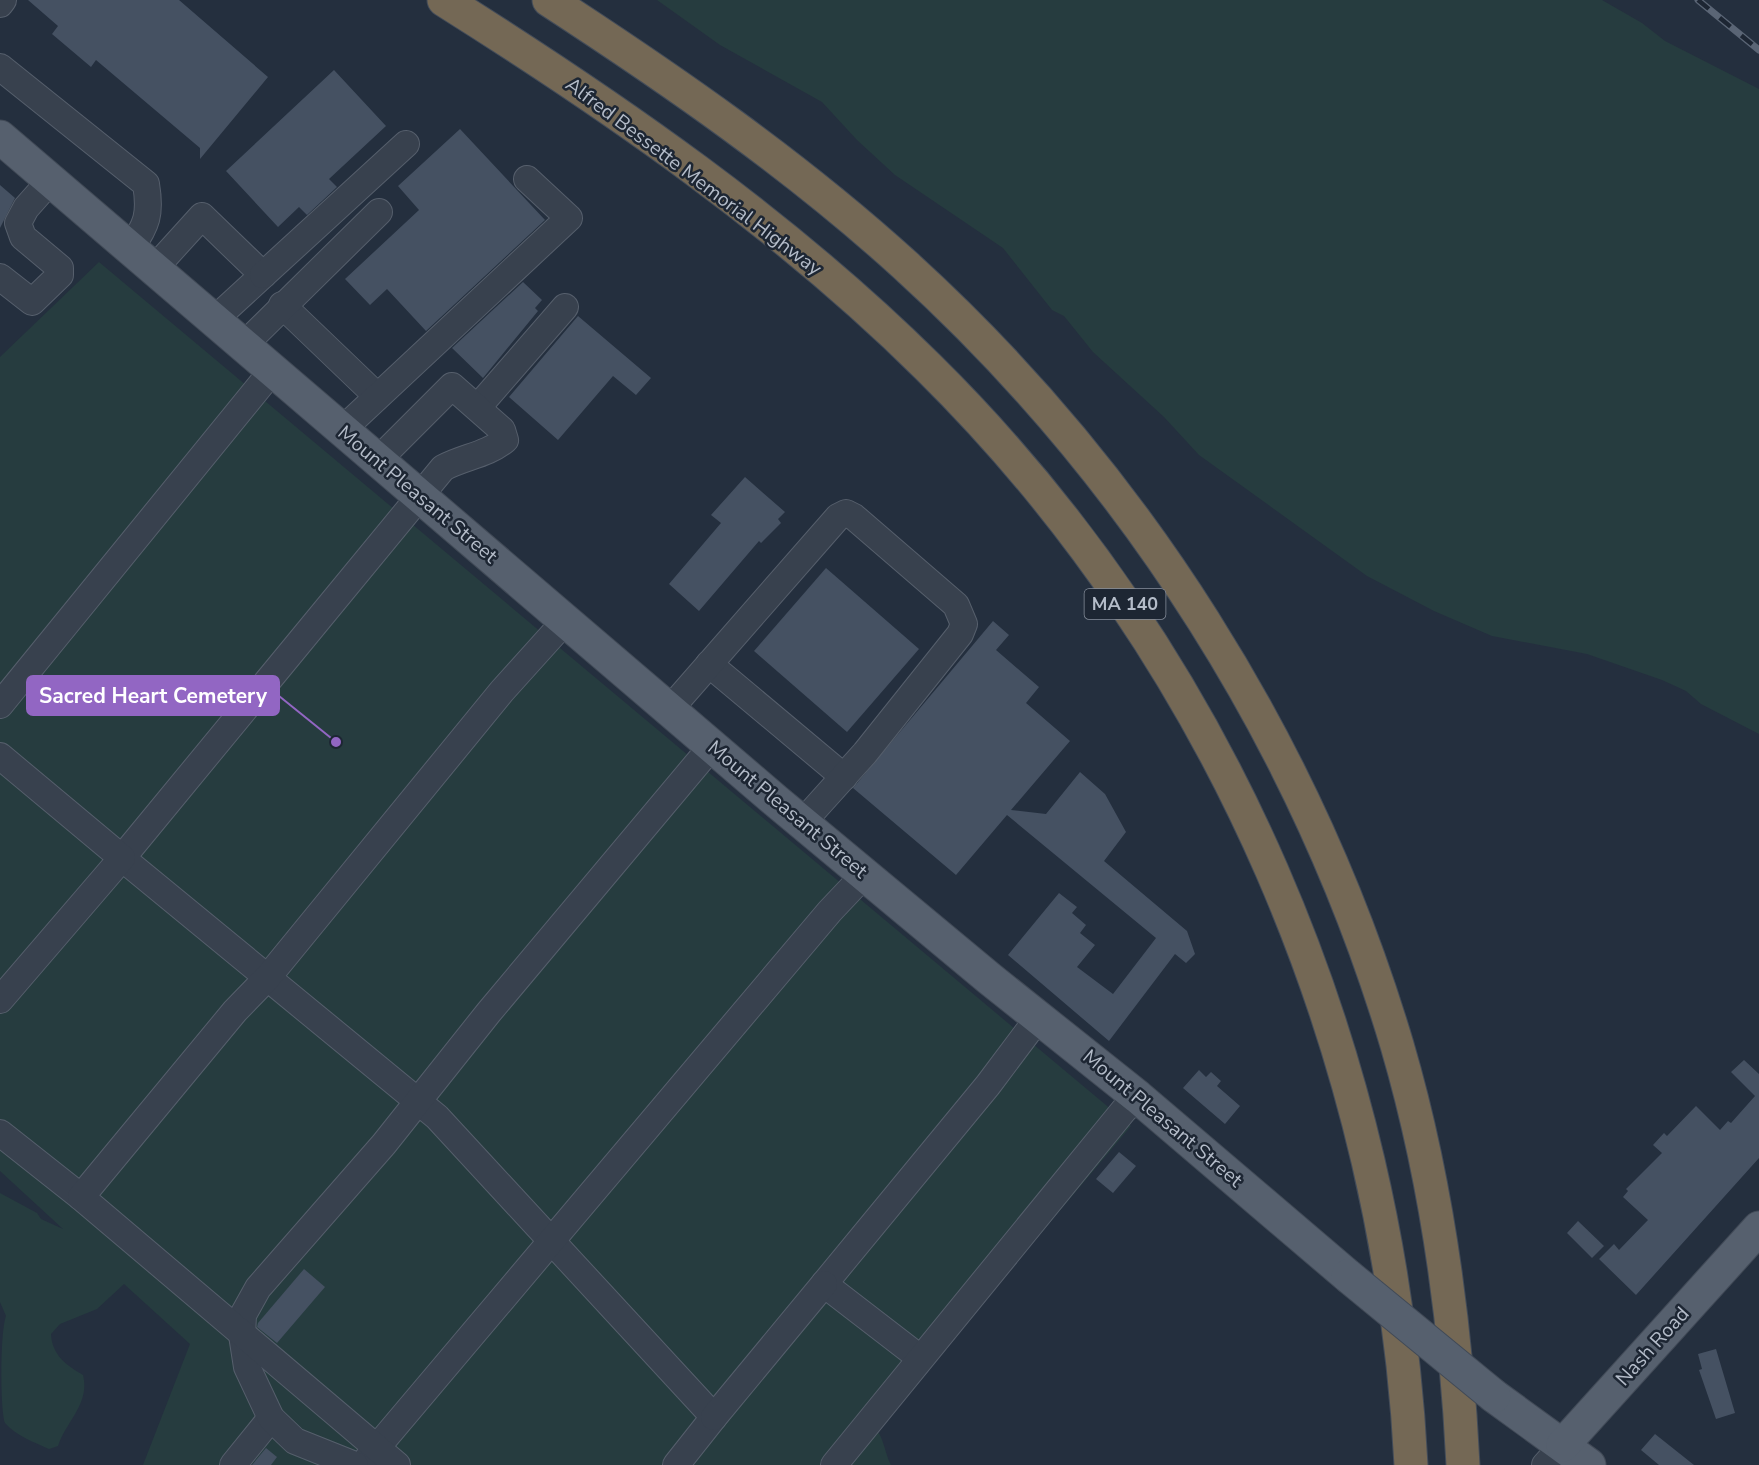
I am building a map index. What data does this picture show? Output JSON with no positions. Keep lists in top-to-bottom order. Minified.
{"streets":{"highway":["Alfred Bessette Memorial Highway","MA 140"],"main road":["Mount Pleasant Street","Nash Road"]},"crossings":[["Mount Pleasant Street","Nash Road"]],"places":["Sacred Heart Cemetery"]}
